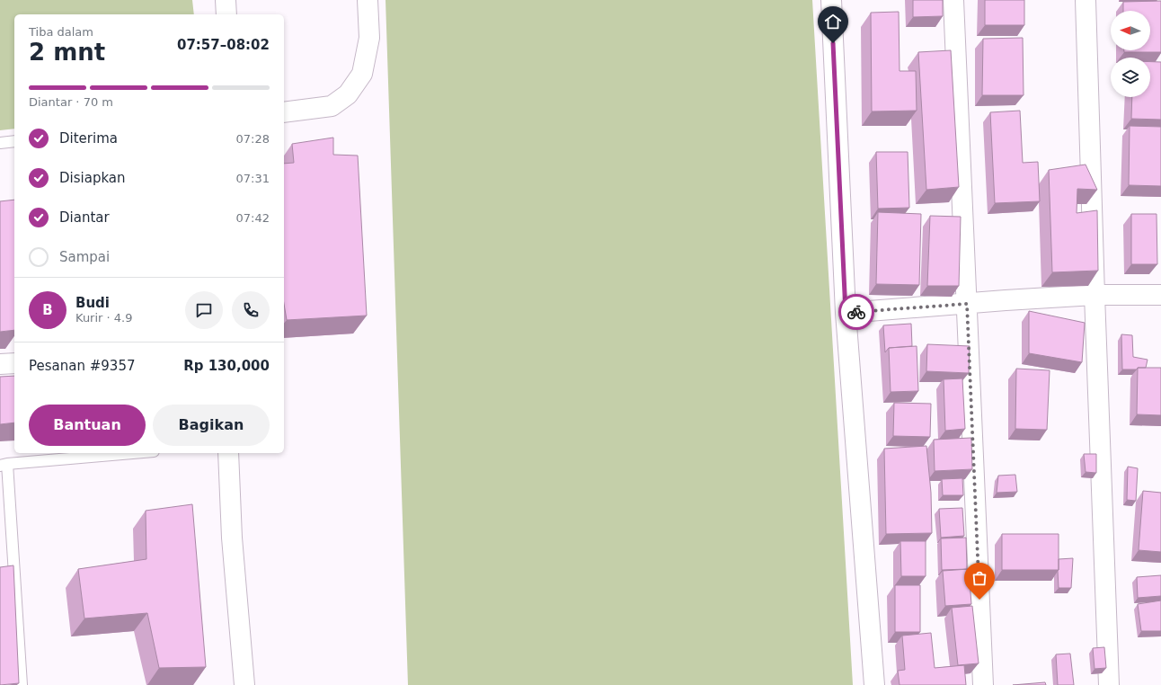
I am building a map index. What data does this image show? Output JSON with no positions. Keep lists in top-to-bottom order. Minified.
{"north":"left","page":{"heading":["2 mnt","Tiba dalam","07:57–08:02"],"panel":["Budi","Kurir · 4.9","Pesanan #9357","Rp 130,000"],"bar":"Diantar · 70 m","list":[["Diterima","07:28"],["Disiapkan","07:31"],["Diantar","07:42"],"Sampai"],"round":"B","buttons":["Bantuan","Bagikan"]}}
